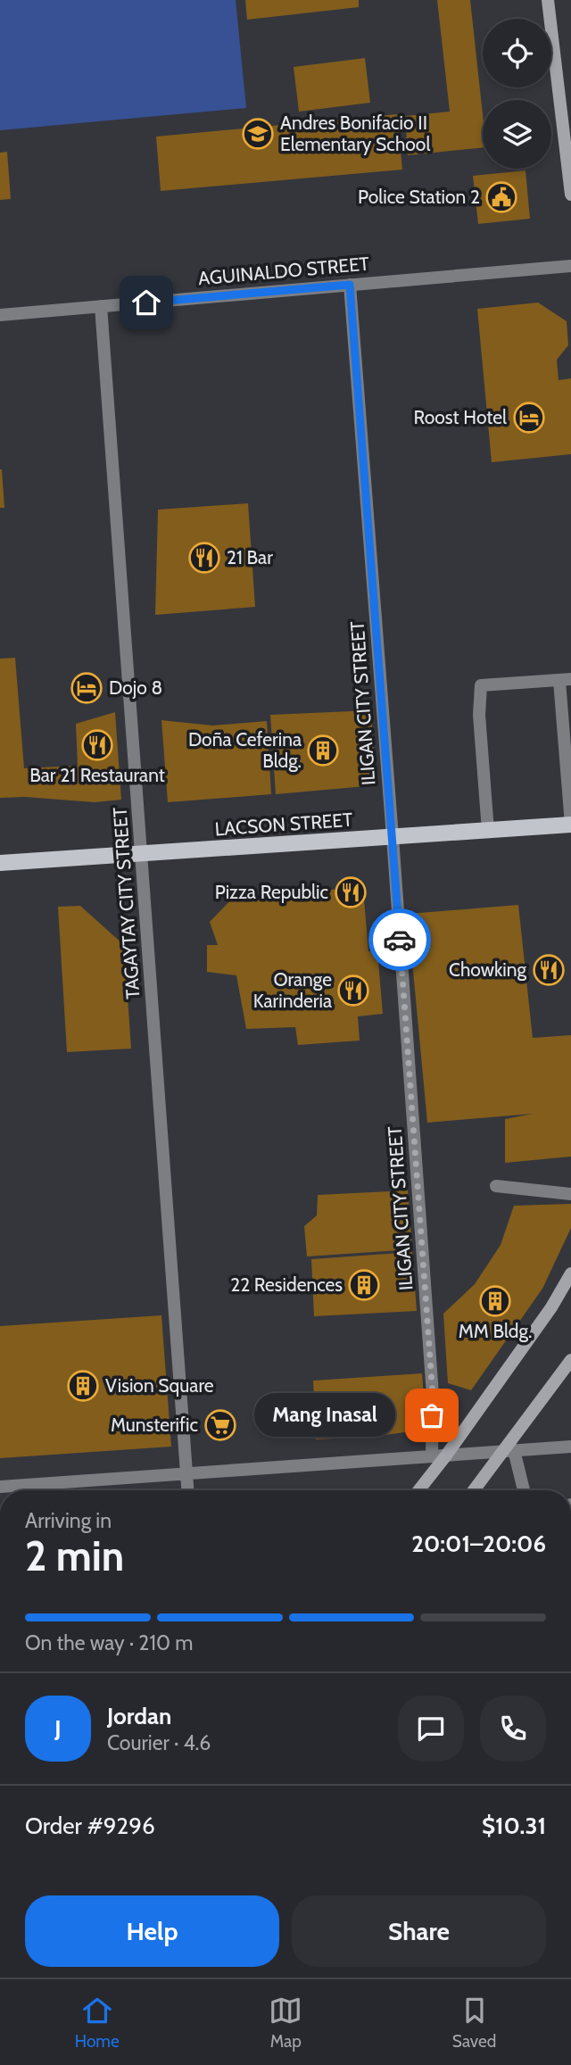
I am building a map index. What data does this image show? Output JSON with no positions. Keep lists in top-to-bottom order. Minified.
{"streets":{"main road":["LACSON STREET"],"street":["AGUINALDO STREET","ILIGAN CITY STREET","TAGAYTAY CITY STREET"]},"crossings":[["AGUINALDO STREET","ILIGAN CITY STREET"],["AGUINALDO STREET","TAGAYTAY CITY STREET"],["ILIGAN CITY STREET","LACSON STREET"],["LACSON STREET","TAGAYTAY CITY STREET"]],"places":{"school or university":["Andres Bonifacio II Elementary School"],"public building":["Police Station 2"],"hotel":["Roost Hotel","Dojo 8"],"restaurant":["21 Bar","Bar 21 Restaurant","Pizza Republic","Chowking","Orange Karinderia"],"building":["Doña Ceferina Bldg.","22 Residences","MM Bldg.","Vision Square"],"other":["Mang Inasal"],"supermarket":["Munsterific"]},"page":{"bubble":"Mang Inasal","heading":["2 min","Arriving in","20:01–20:06"],"panel":["Jordan","Courier · 4.6","Order #9296","$10.31"],"bar":"On the way · 210 m","round":"J","buttons":["Help","Share"],"tabs":["Home","Map","Saved"]}}
